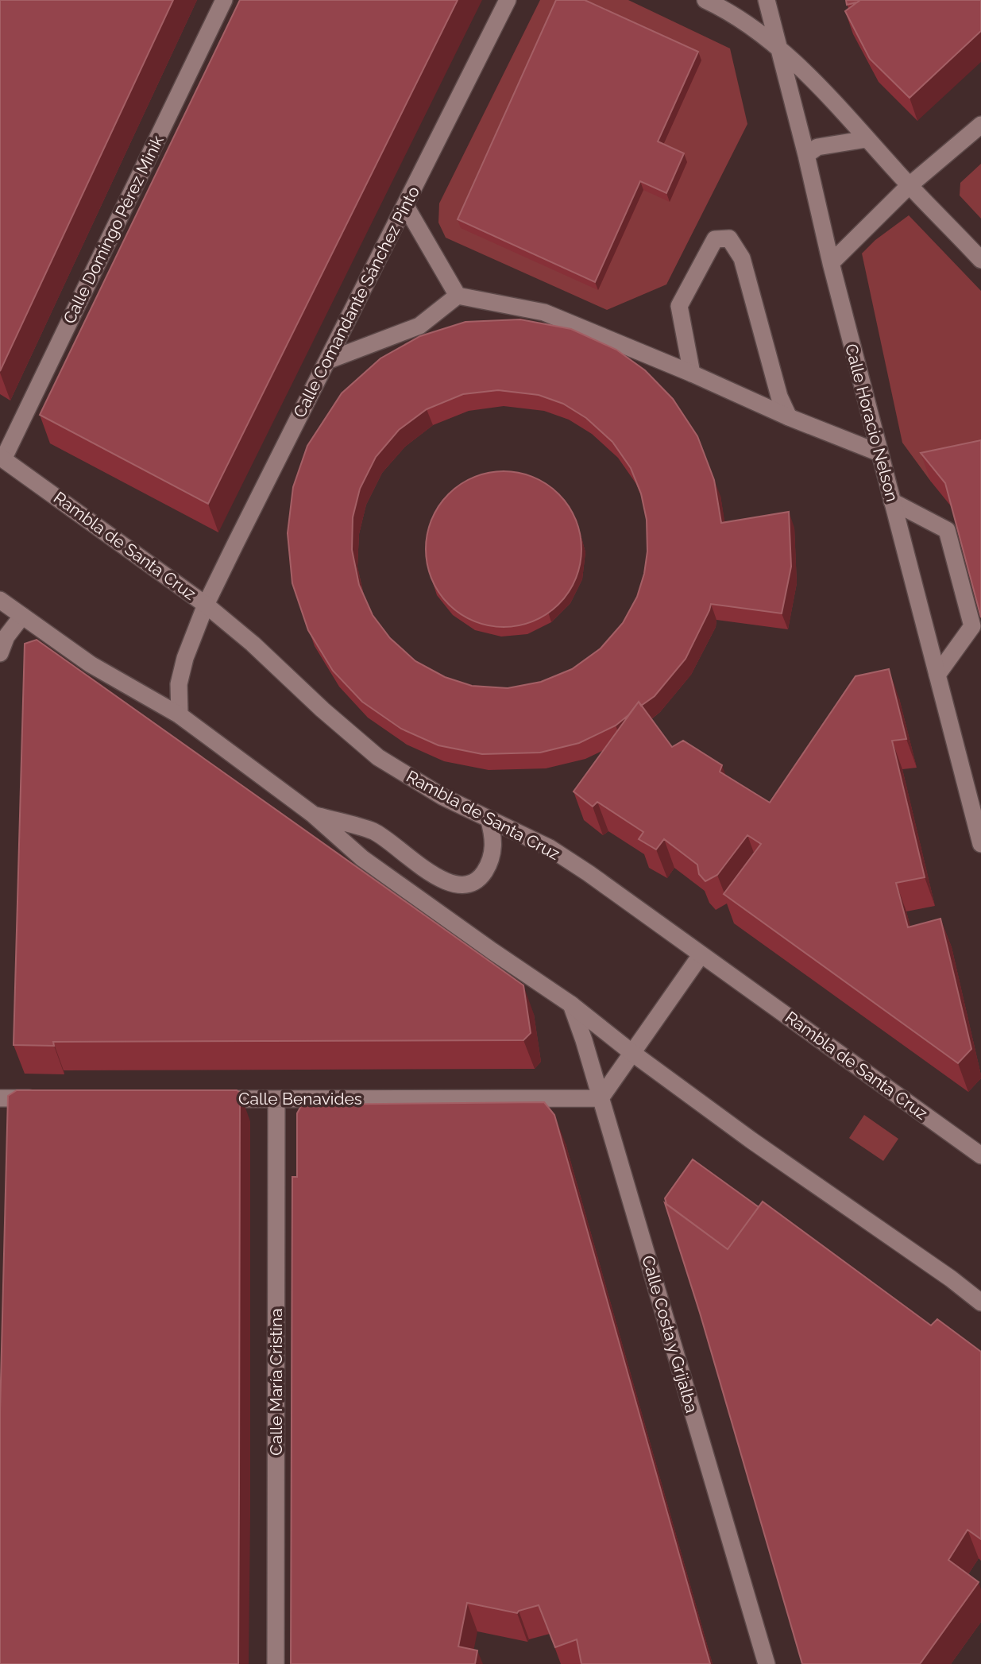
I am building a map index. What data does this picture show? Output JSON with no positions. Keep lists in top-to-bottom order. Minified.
{"streets":{"street":["Calle Domingo Pérez Minik","Calle Comandante Sánchez Pinto","Calle Horacio Nelson","Rambla de Santa Cruz","Calle Benavides","Calle Costa y Grijalba","Calle María Cristina"]},"crossings":[["Calle Domingo Pérez Minik","Rambla de Santa Cruz"],["Calle Comandante Sánchez Pinto","Rambla de Santa Cruz"],["Calle Benavides","Calle Costa y Grijalba"],["Calle Benavides","Calle María Cristina"]]}
